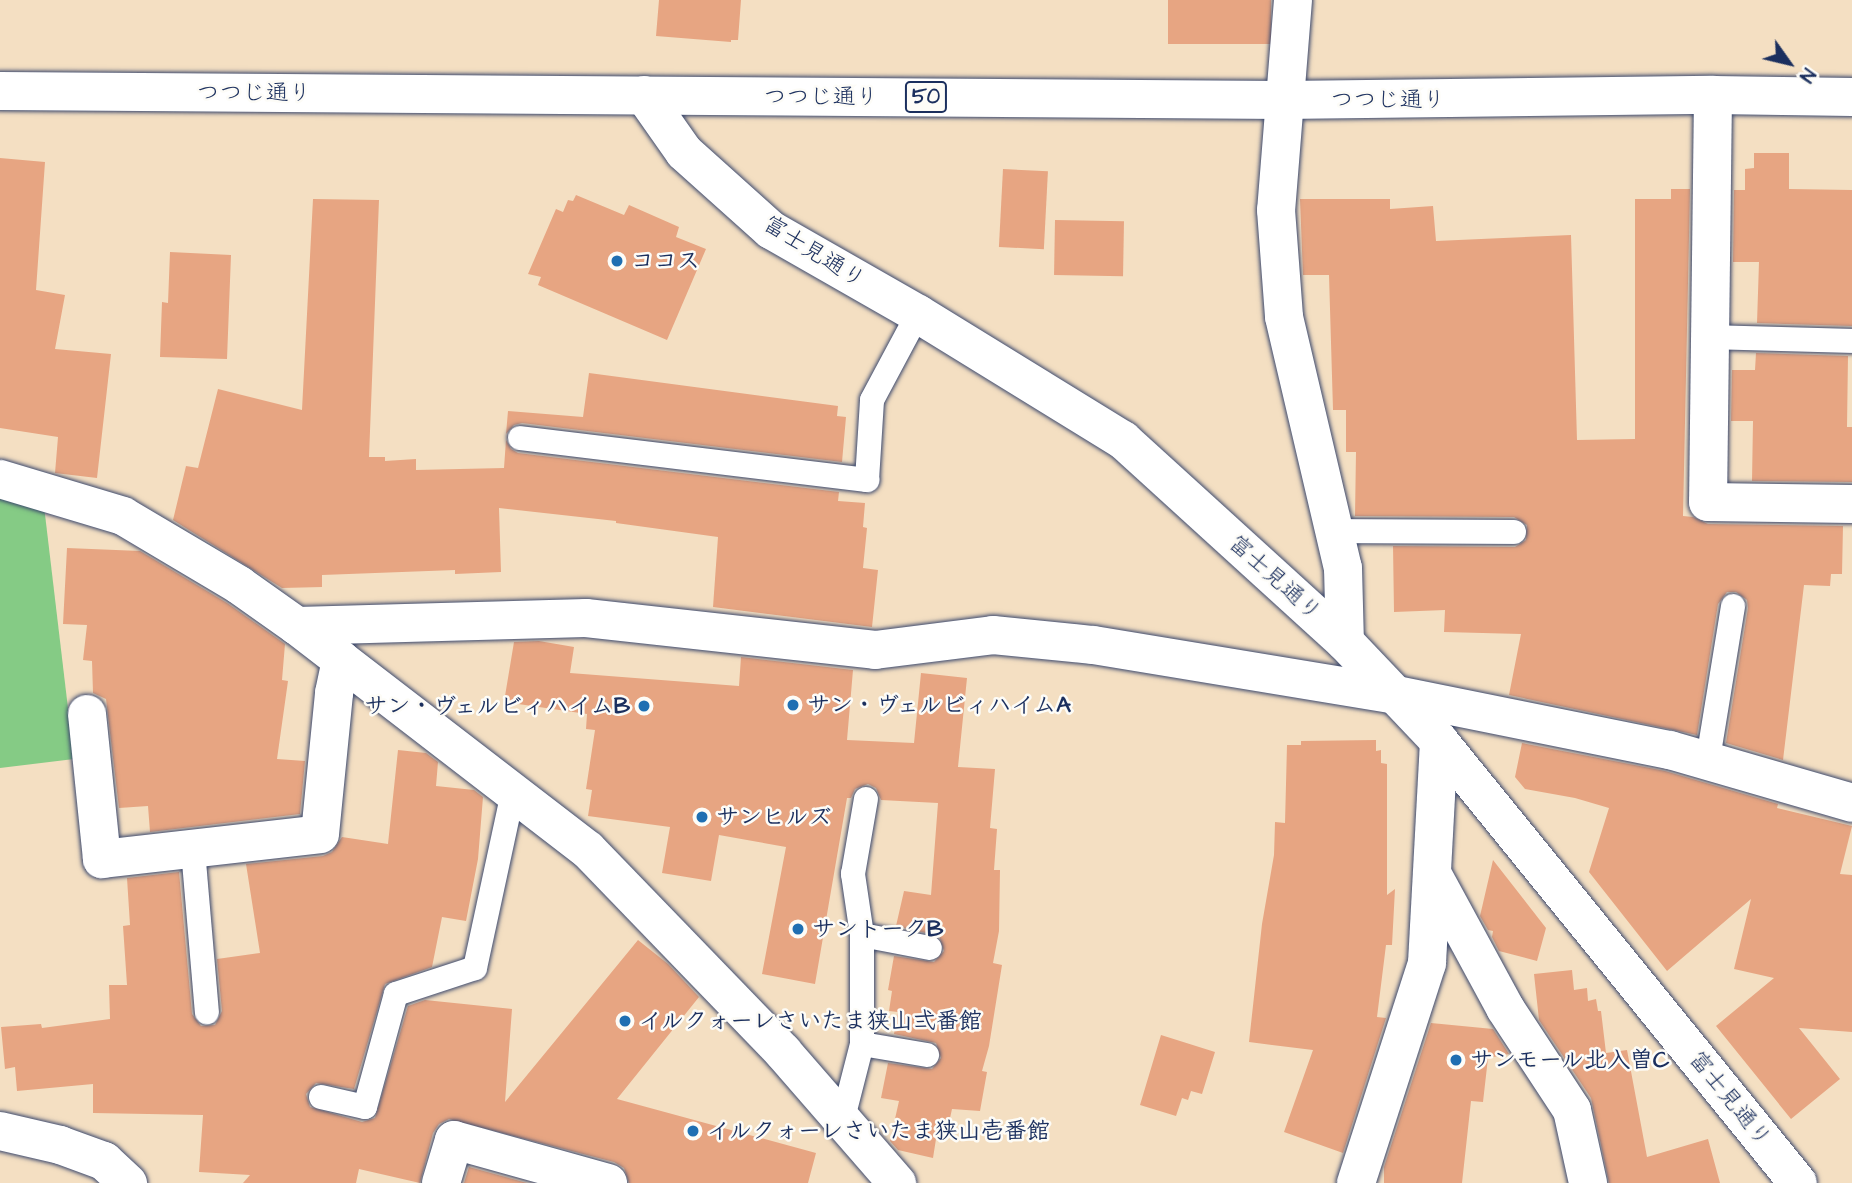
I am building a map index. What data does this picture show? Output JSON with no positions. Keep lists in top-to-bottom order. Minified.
{"streets":{"street":["つつじ通り","50","富士見通り"]},"crossings":[["つつじ通り","富士見通り"]],"places":["ココス","サン・ヴェルビィハイムA","サン・ヴェルビィハイムB","サンヒルズ","サントークB","イルクォーレさいたま狭山弍番館","サンモール北入曽C","イルクォーレさいたま狭山壱番館"],"north":"bottom right"}
